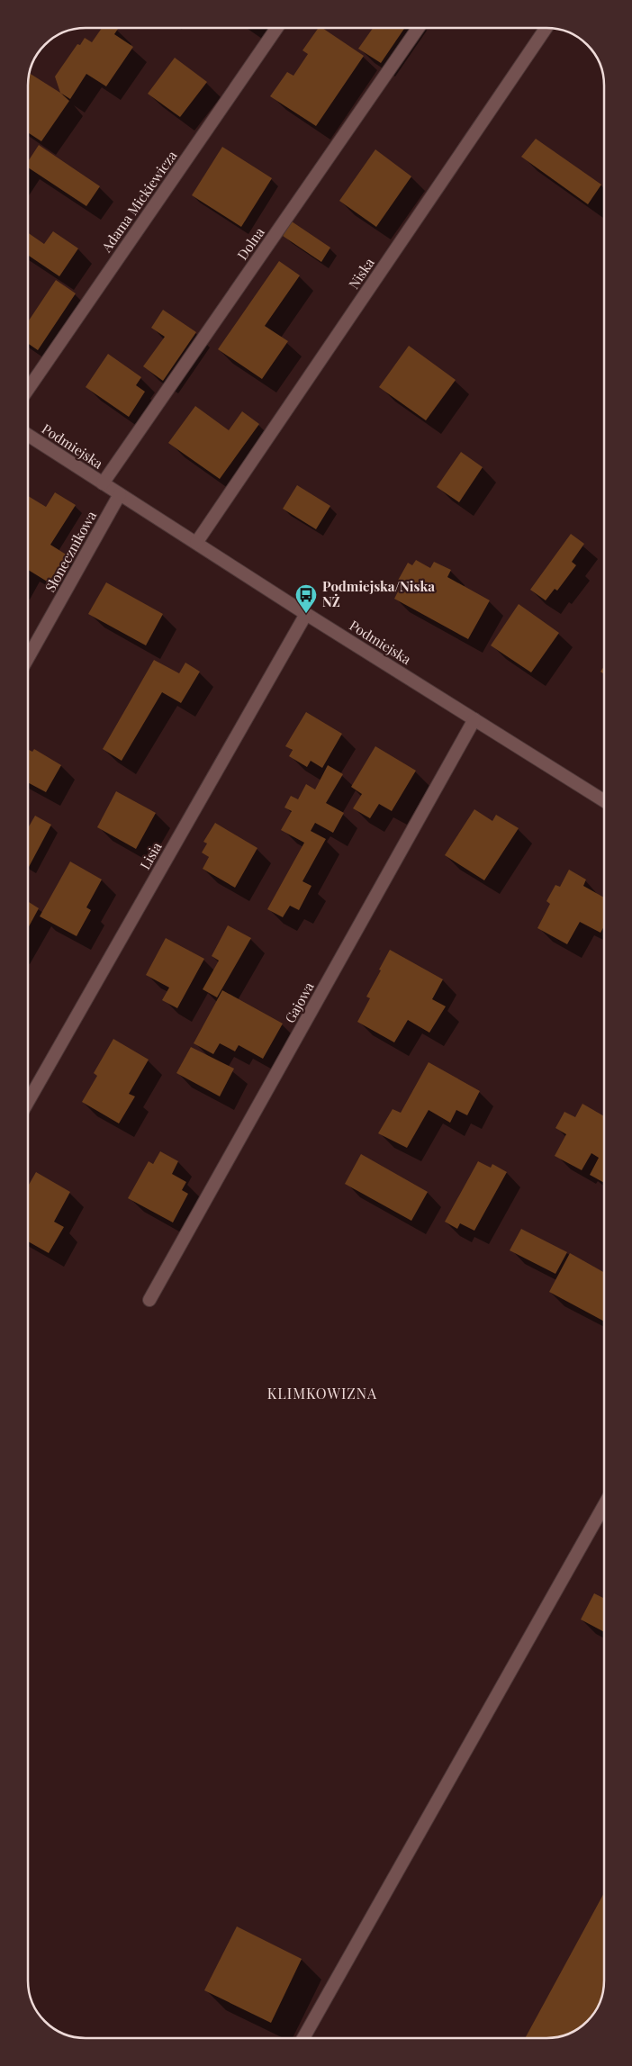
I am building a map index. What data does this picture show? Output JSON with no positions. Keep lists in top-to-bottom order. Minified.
{"streets":{"street":["Adama Mickiewicza","Dolna","Niska","Podmiejska","Słonecznikowa","Lisia","Gajowa"]},"crossings":[["Dolna","Podmiejska"],["Niska","Podmiejska"],["Podmiejska","Słonecznikowa"],["Podmiejska","Lisia"],["Podmiejska","Gajowa"]],"districts":["KLIMKOWIZNA"],"places":{"bus stop":["Podmiejska/Niska NŻ"]}}
